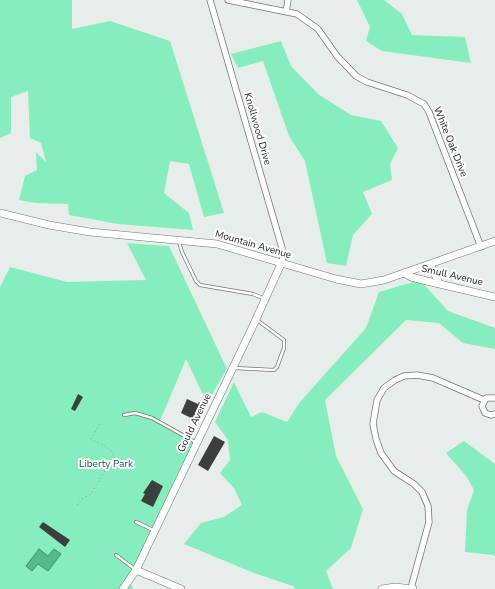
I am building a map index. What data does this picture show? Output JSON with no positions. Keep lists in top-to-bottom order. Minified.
{"streets":{"street":["Knollwood Drive","White Oak Drive","Mountain Avenue","Smull Avenue","Gould Avenue"]},"crossings":[["Knollwood Drive","Mountain Avenue"],["Knollwood Drive","Gould Avenue"],["White Oak Drive","Mountain Avenue"],["Mountain Avenue","Smull Avenue"],["Mountain Avenue","Gould Avenue"]],"parks":["Liberty Park"]}
